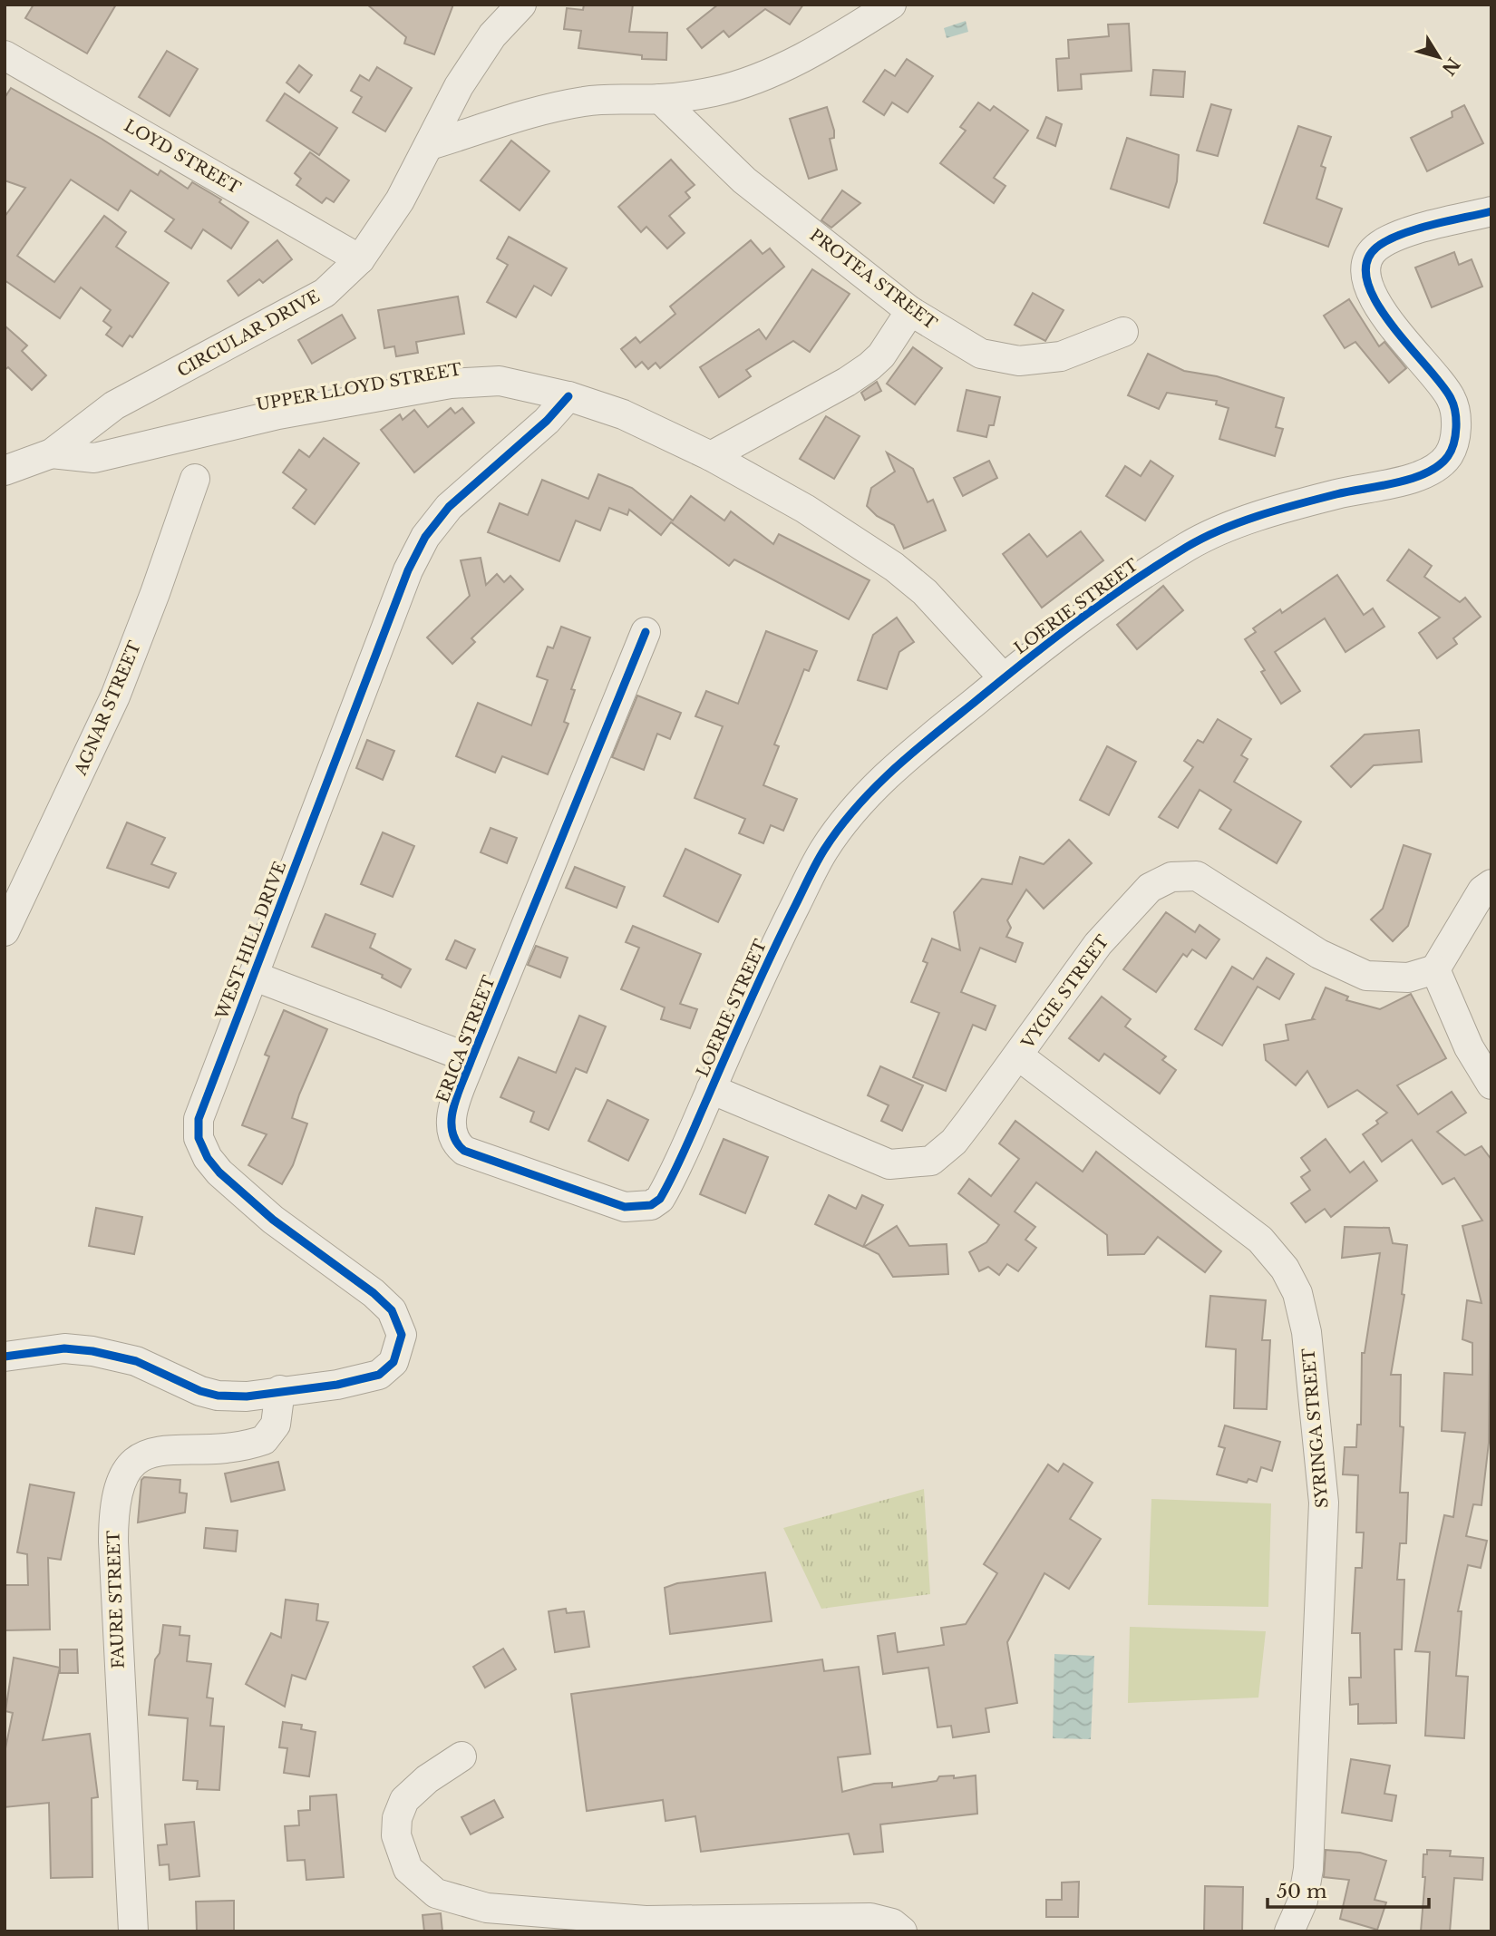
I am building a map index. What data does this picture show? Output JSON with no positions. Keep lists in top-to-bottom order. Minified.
{"streets":{"street":["LOYD STREET","PROTEA STREET","CIRCULAR DRIVE","UPPER LLOYD STREET","LOERIE STREET","AGNAR STREET","WEST HILL DRIVE","VYGIE STREET","ERICA STREET","SYRINGA STREET","FAURE STREET"]},"crossings":[["LOYD STREET","CIRCULAR DRIVE"],["CIRCULAR DRIVE","UPPER LLOYD STREET"],["UPPER LLOYD STREET","LOERIE STREET"],["UPPER LLOYD STREET","WEST HILL DRIVE"],["LOERIE STREET","VYGIE STREET"],["LOERIE STREET","ERICA STREET"],["WEST HILL DRIVE","FAURE STREET"],["VYGIE STREET","ERICA STREET"],["VYGIE STREET","SYRINGA STREET"]],"scale_bar":"50 m","north":"bottom right"}
